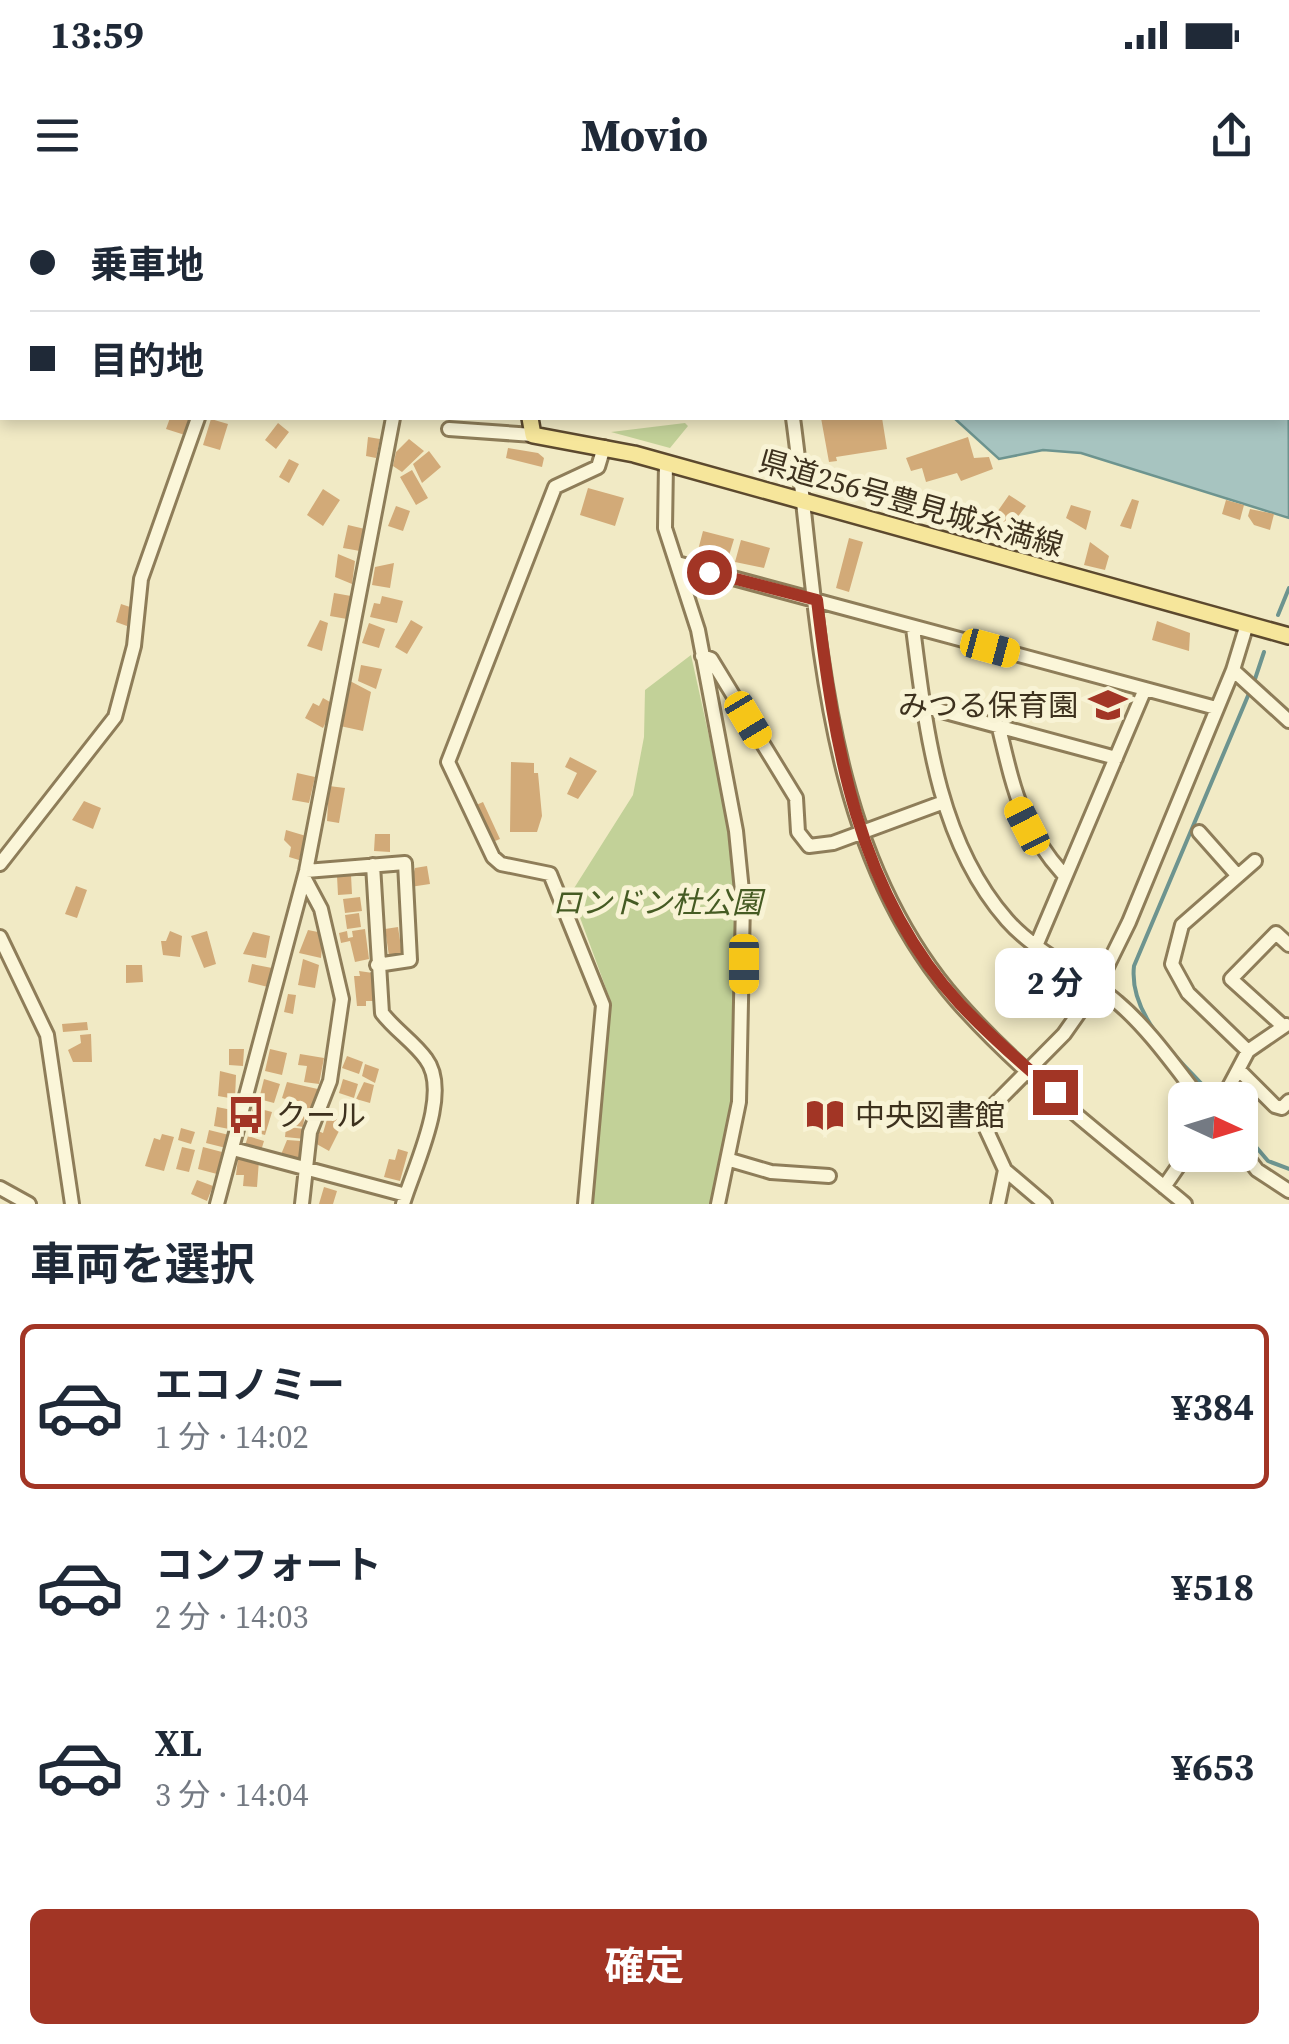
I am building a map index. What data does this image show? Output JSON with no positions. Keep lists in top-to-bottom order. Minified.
{"streets":{"main road":["県道256号豊見城糸満線"]},"parks":["ロンドン杜公園"],"places":{"school or university":["みつる保育園"],"bus stop":["クール"],"library":["中央図書館"]},"north":"right","page":{"status":"13:59","header":"Movio","banner":["乗車地","目的地"],"bubble":"2 分","heading":"車両を選択","list":[{"name":"エコノミー","note":"1 分 · 14:02","value":"¥384"},{"name":"コンフォート","note":"2 分 · 14:03","value":"¥518"},{"name":"XL","note":"3 分 · 14:04","value":"¥653"}],"buttons":"確定"}}
